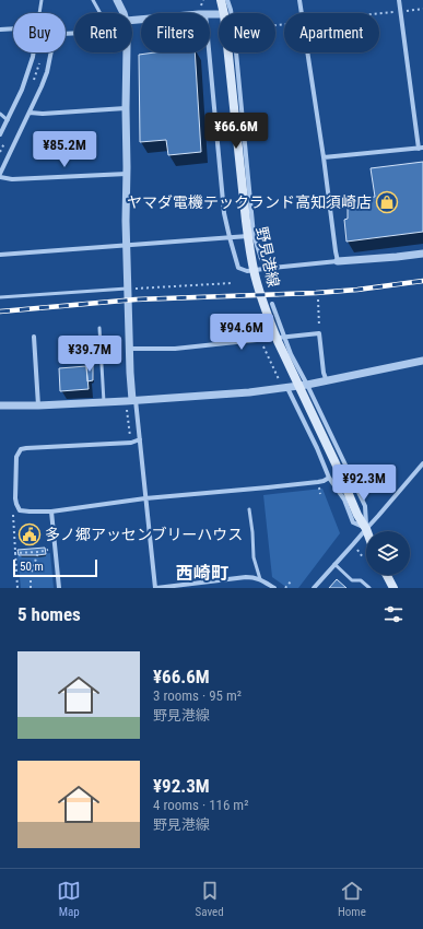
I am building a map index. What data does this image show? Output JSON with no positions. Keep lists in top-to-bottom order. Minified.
{"streets":{"main road":["野見港線"]},"districts":["西崎町"],"places":{"shop":["ヤマダ電機テックランド高知須崎店"],"public building":["多ノ郷アッセンブリーハウス"]},"scale_bar":"50 m","page":{"chip":["Buy","Rent","Filters","New","Apartment"],"price":["¥66.6M","¥85.2M","¥94.6M","¥39.7M","¥92.3M"],"scale":"50 m","heading":"5 homes","list":[{"name":"¥66.6M","note":"3 rooms · 95 m² · 野見港線"},{"name":"¥92.3M","note":"4 rooms · 116 m² · 野見港線"}],"tabs":["Map","Saved","Home"]}}
